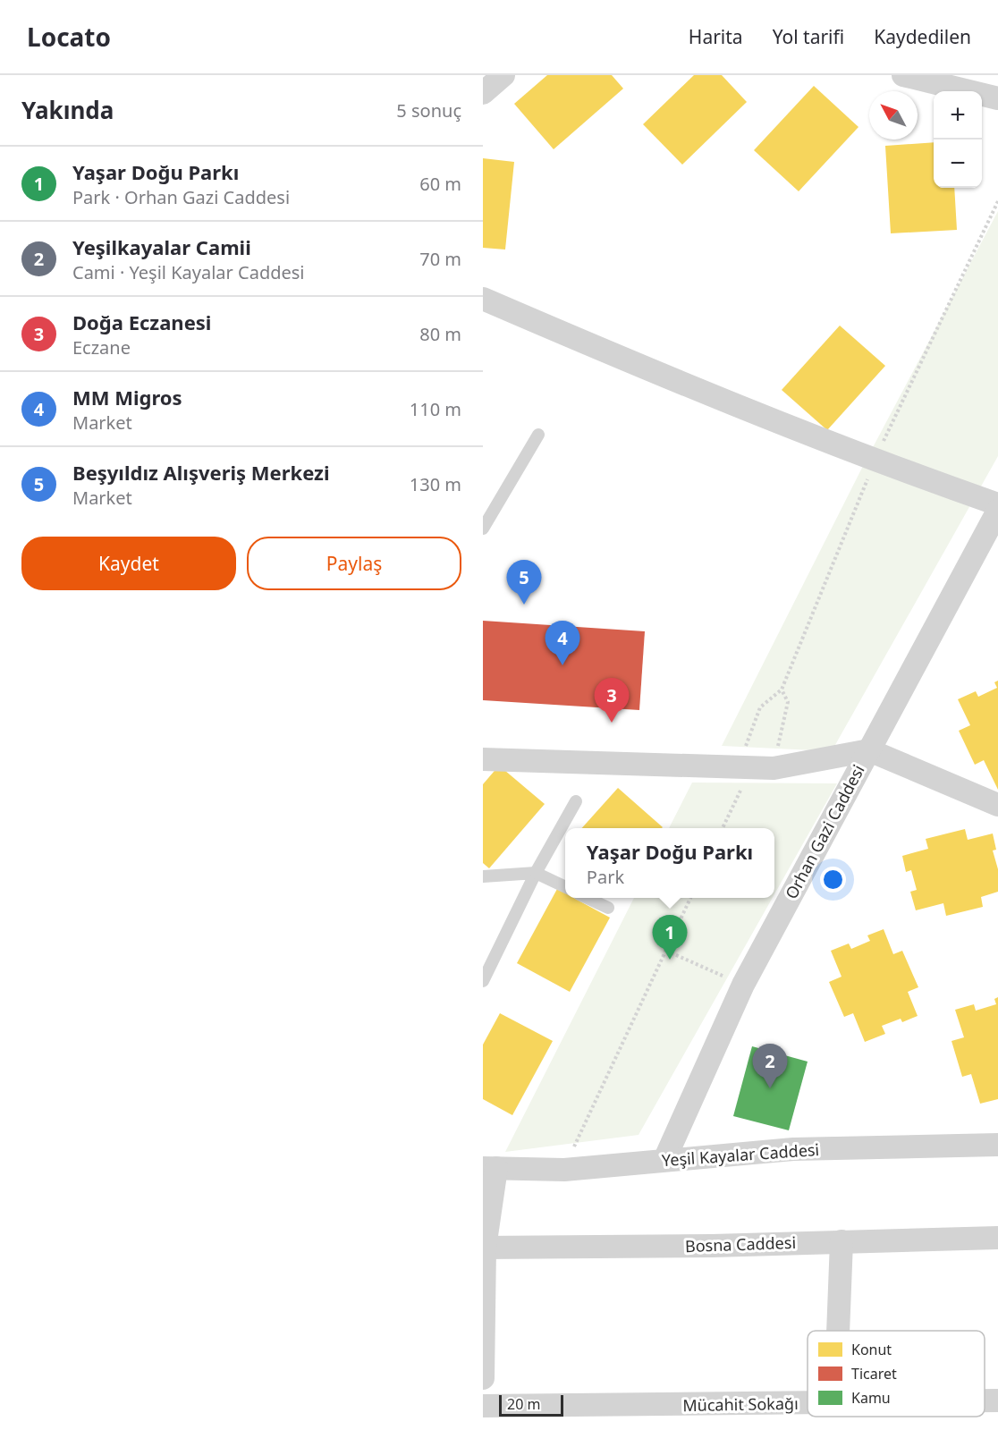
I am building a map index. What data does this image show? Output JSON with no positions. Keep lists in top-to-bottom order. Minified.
{"streets":{"street":["Orhan Gazi Caddesi","Yeşil Kayalar Caddesi","Bosna Caddesi","Mücahit Sokağı"]},"crossings":[["Orhan Gazi Caddesi","Yeşil Kayalar Caddesi"]],"legend":["Konut","Ticaret","Kamu"],"scale_bar":"20 m","north":"top left","page":{"header":"Locato","nav":["Harita","Yol tarifi","Kaydedilen"],"heading":["Yakında","5 sonuç"],"map_buttons":["+","−"],"list":[{"mark":"1","name":"Yaşar Doğu Parkı","note":"Park · Orhan Gazi Caddesi","value":"60 m"},{"mark":"2","name":"Yeşilkayalar Camii","note":"Cami · Yeşil Kayalar Caddesi","value":"70 m"},{"mark":"3","name":"Doğa Eczanesi","note":"Eczane","value":"80 m"},{"mark":"4","name":"MM Migros","note":"Market","value":"110 m"},{"mark":"5","name":"Beşyıldız Alışveriş Merkezi","note":"Market","value":"130 m"}],"buttons":["Kaydet","Paylaş"],"pins":["5","4","3","1","2"],"popup":["Yaşar Doğu Parkı","Park"],"scale":"20 m"}}
